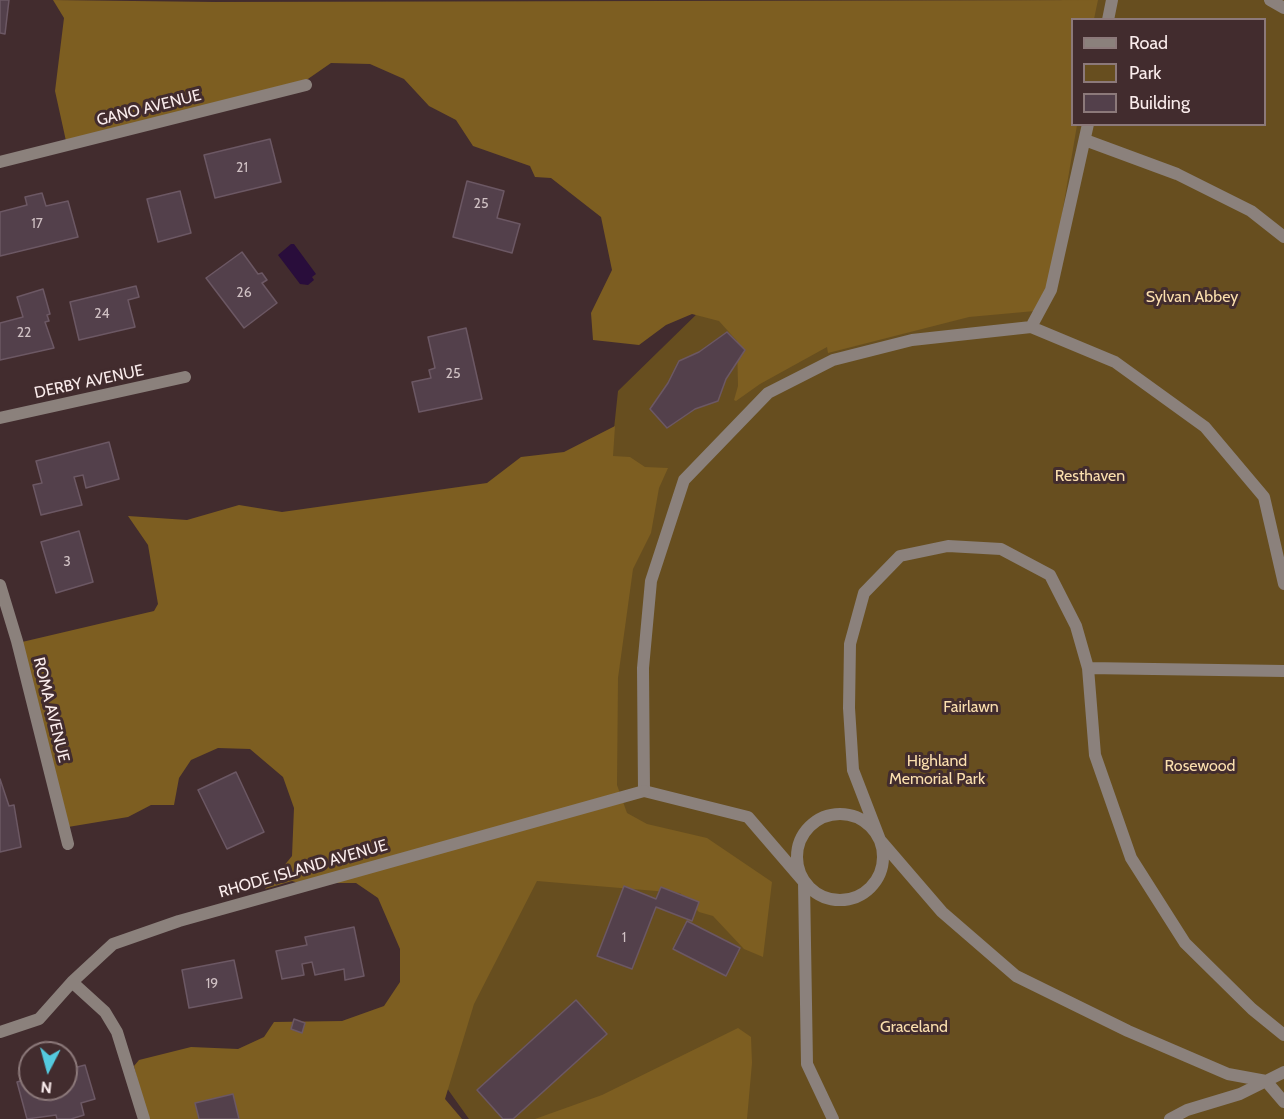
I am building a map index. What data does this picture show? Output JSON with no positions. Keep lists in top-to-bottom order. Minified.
{"streets":{"street":["GANO AVENUE","DERBY AVENUE","ROMA AVENUE","RHODE ISLAND AVENUE"]},"parks":["Sylvan Abbey","Resthaven","Fairlawn","Highland Memorial Park","Rosewood","Graceland"],"house_numbers":["21","25","17","26","24","22","25","3","1","19"],"legend":["Road","Park","Building"],"north":"bottom"}
